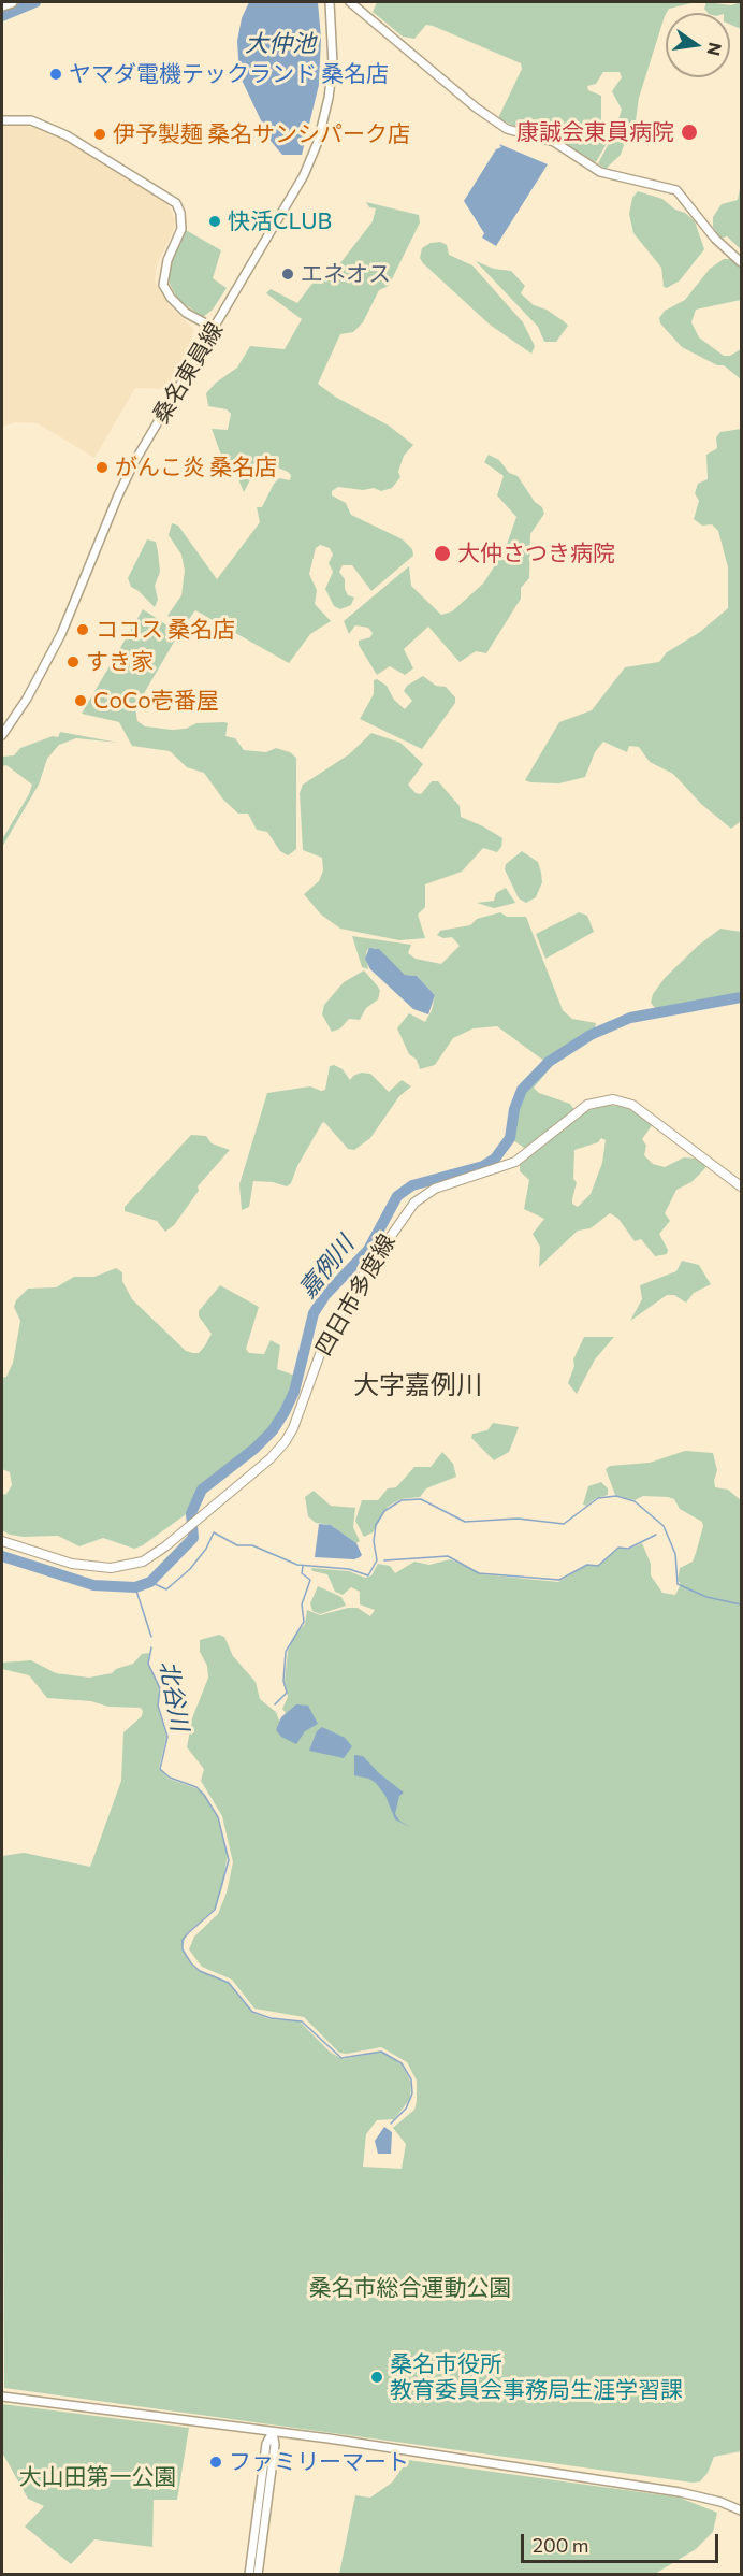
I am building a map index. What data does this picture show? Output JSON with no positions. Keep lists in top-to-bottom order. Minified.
{"streets":{"main road":["四日市多度線"],"street":["桑名東員線"]},"districts":["大字嘉例川"],"water":["大仲池","嘉例川","北谷川"],"parks":["桑名市総合運動公園","大山田第一公園"],"places":["ヤマダ電機テックランド 桑名店","康誠会東員病院","伊予製麺 桑名サンシパーク店","快活CLUB","エネオス","がんこ炎 桑名店","大仲さつき病院","ココス 桑名店","すき家","CoCo壱番屋","桑名市役所 教育委員会事務局生涯学習課","ファミリーマート"],"scale_bar":"200 m","north":"right"}
